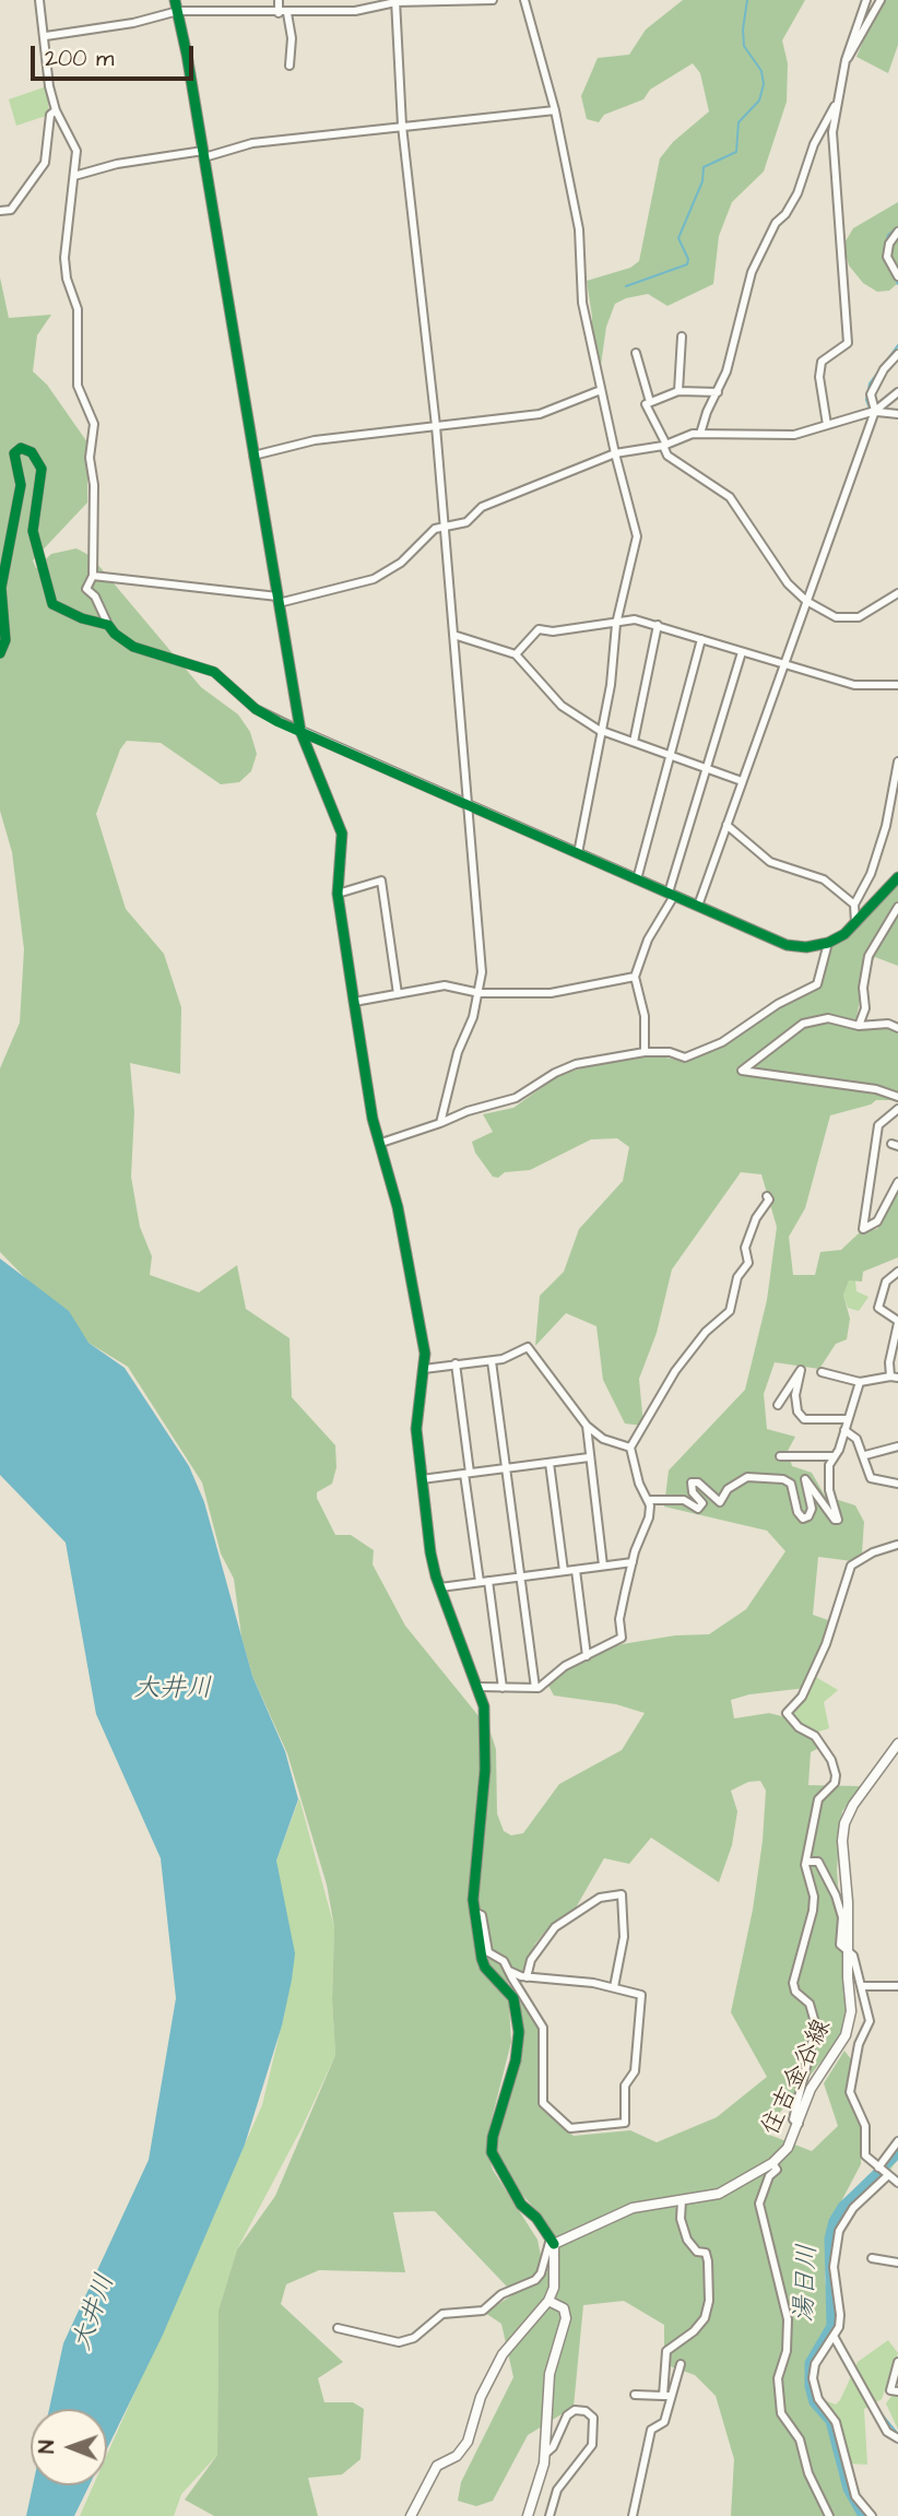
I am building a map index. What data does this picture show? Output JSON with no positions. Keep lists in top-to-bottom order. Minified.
{"streets":{"street":["住吉金谷線"]},"water":["大井川","湯日川"],"scale_bar":"200 m","north":"left"}
